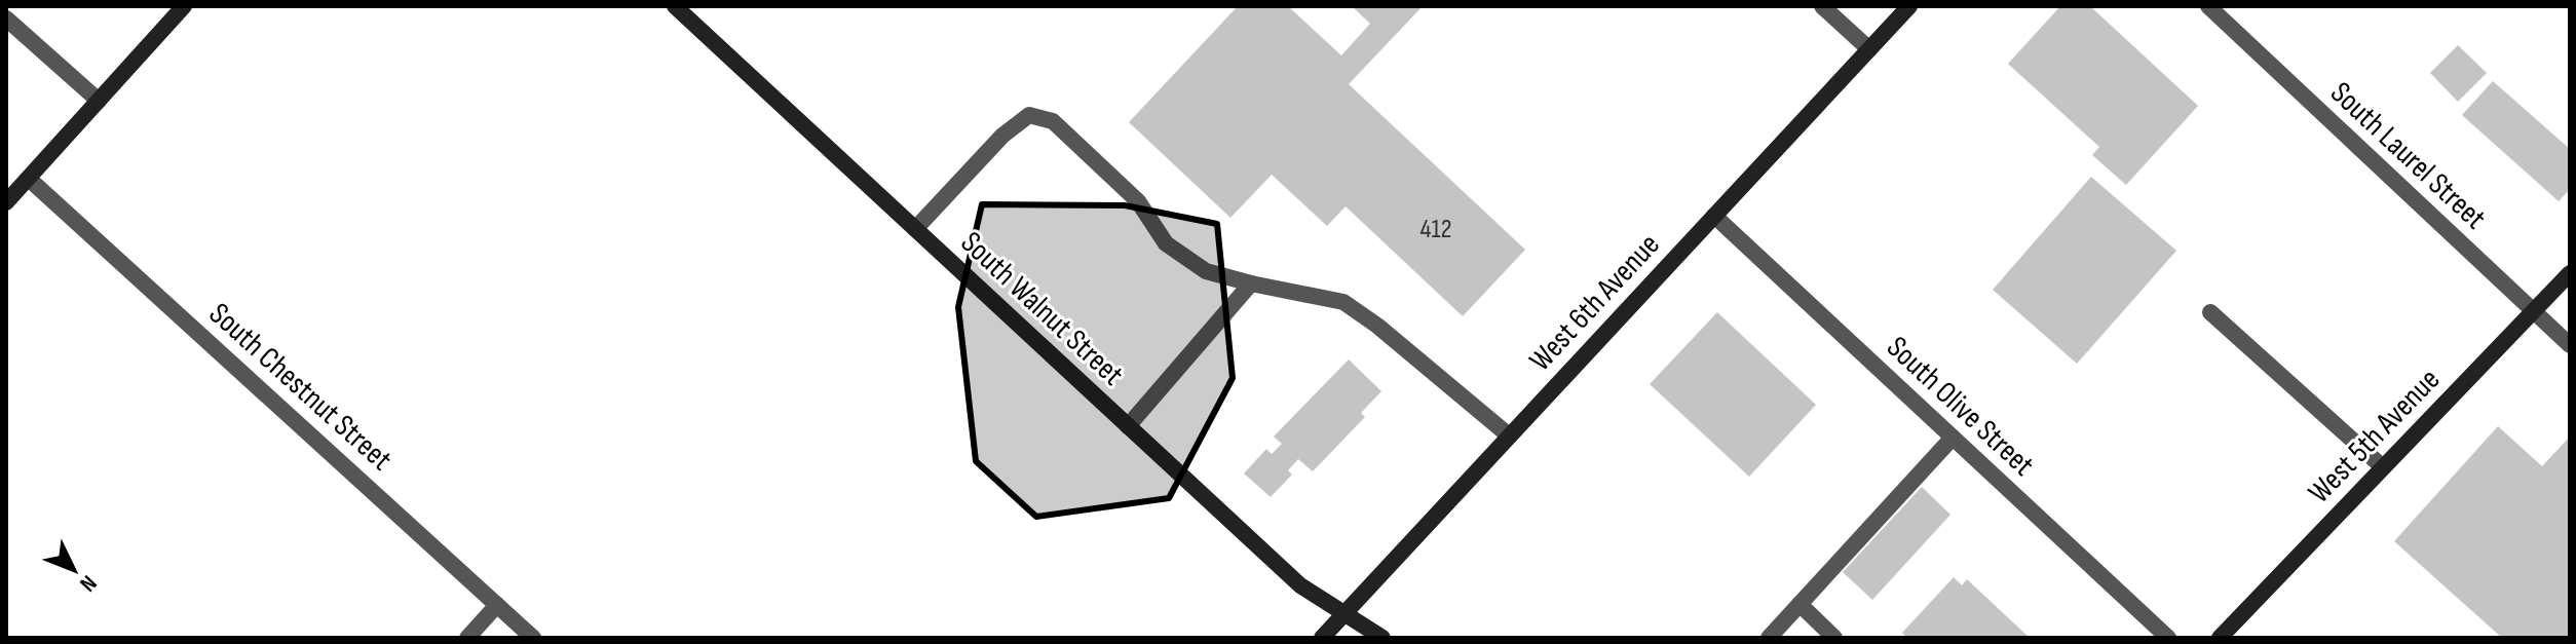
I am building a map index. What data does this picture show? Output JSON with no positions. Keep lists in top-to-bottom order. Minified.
{"streets":{"main road":["West 6th Avenue","South Walnut Street","West 5th Avenue"],"street":["South Laurel Street","South Chestnut Street","South Olive Street"]},"crossings":[["South Laurel Street","West 5th Avenue"],["West 6th Avenue","South Walnut Street"],["West 6th Avenue","South Olive Street"]],"house_numbers":["412"],"north":"bottom right"}
